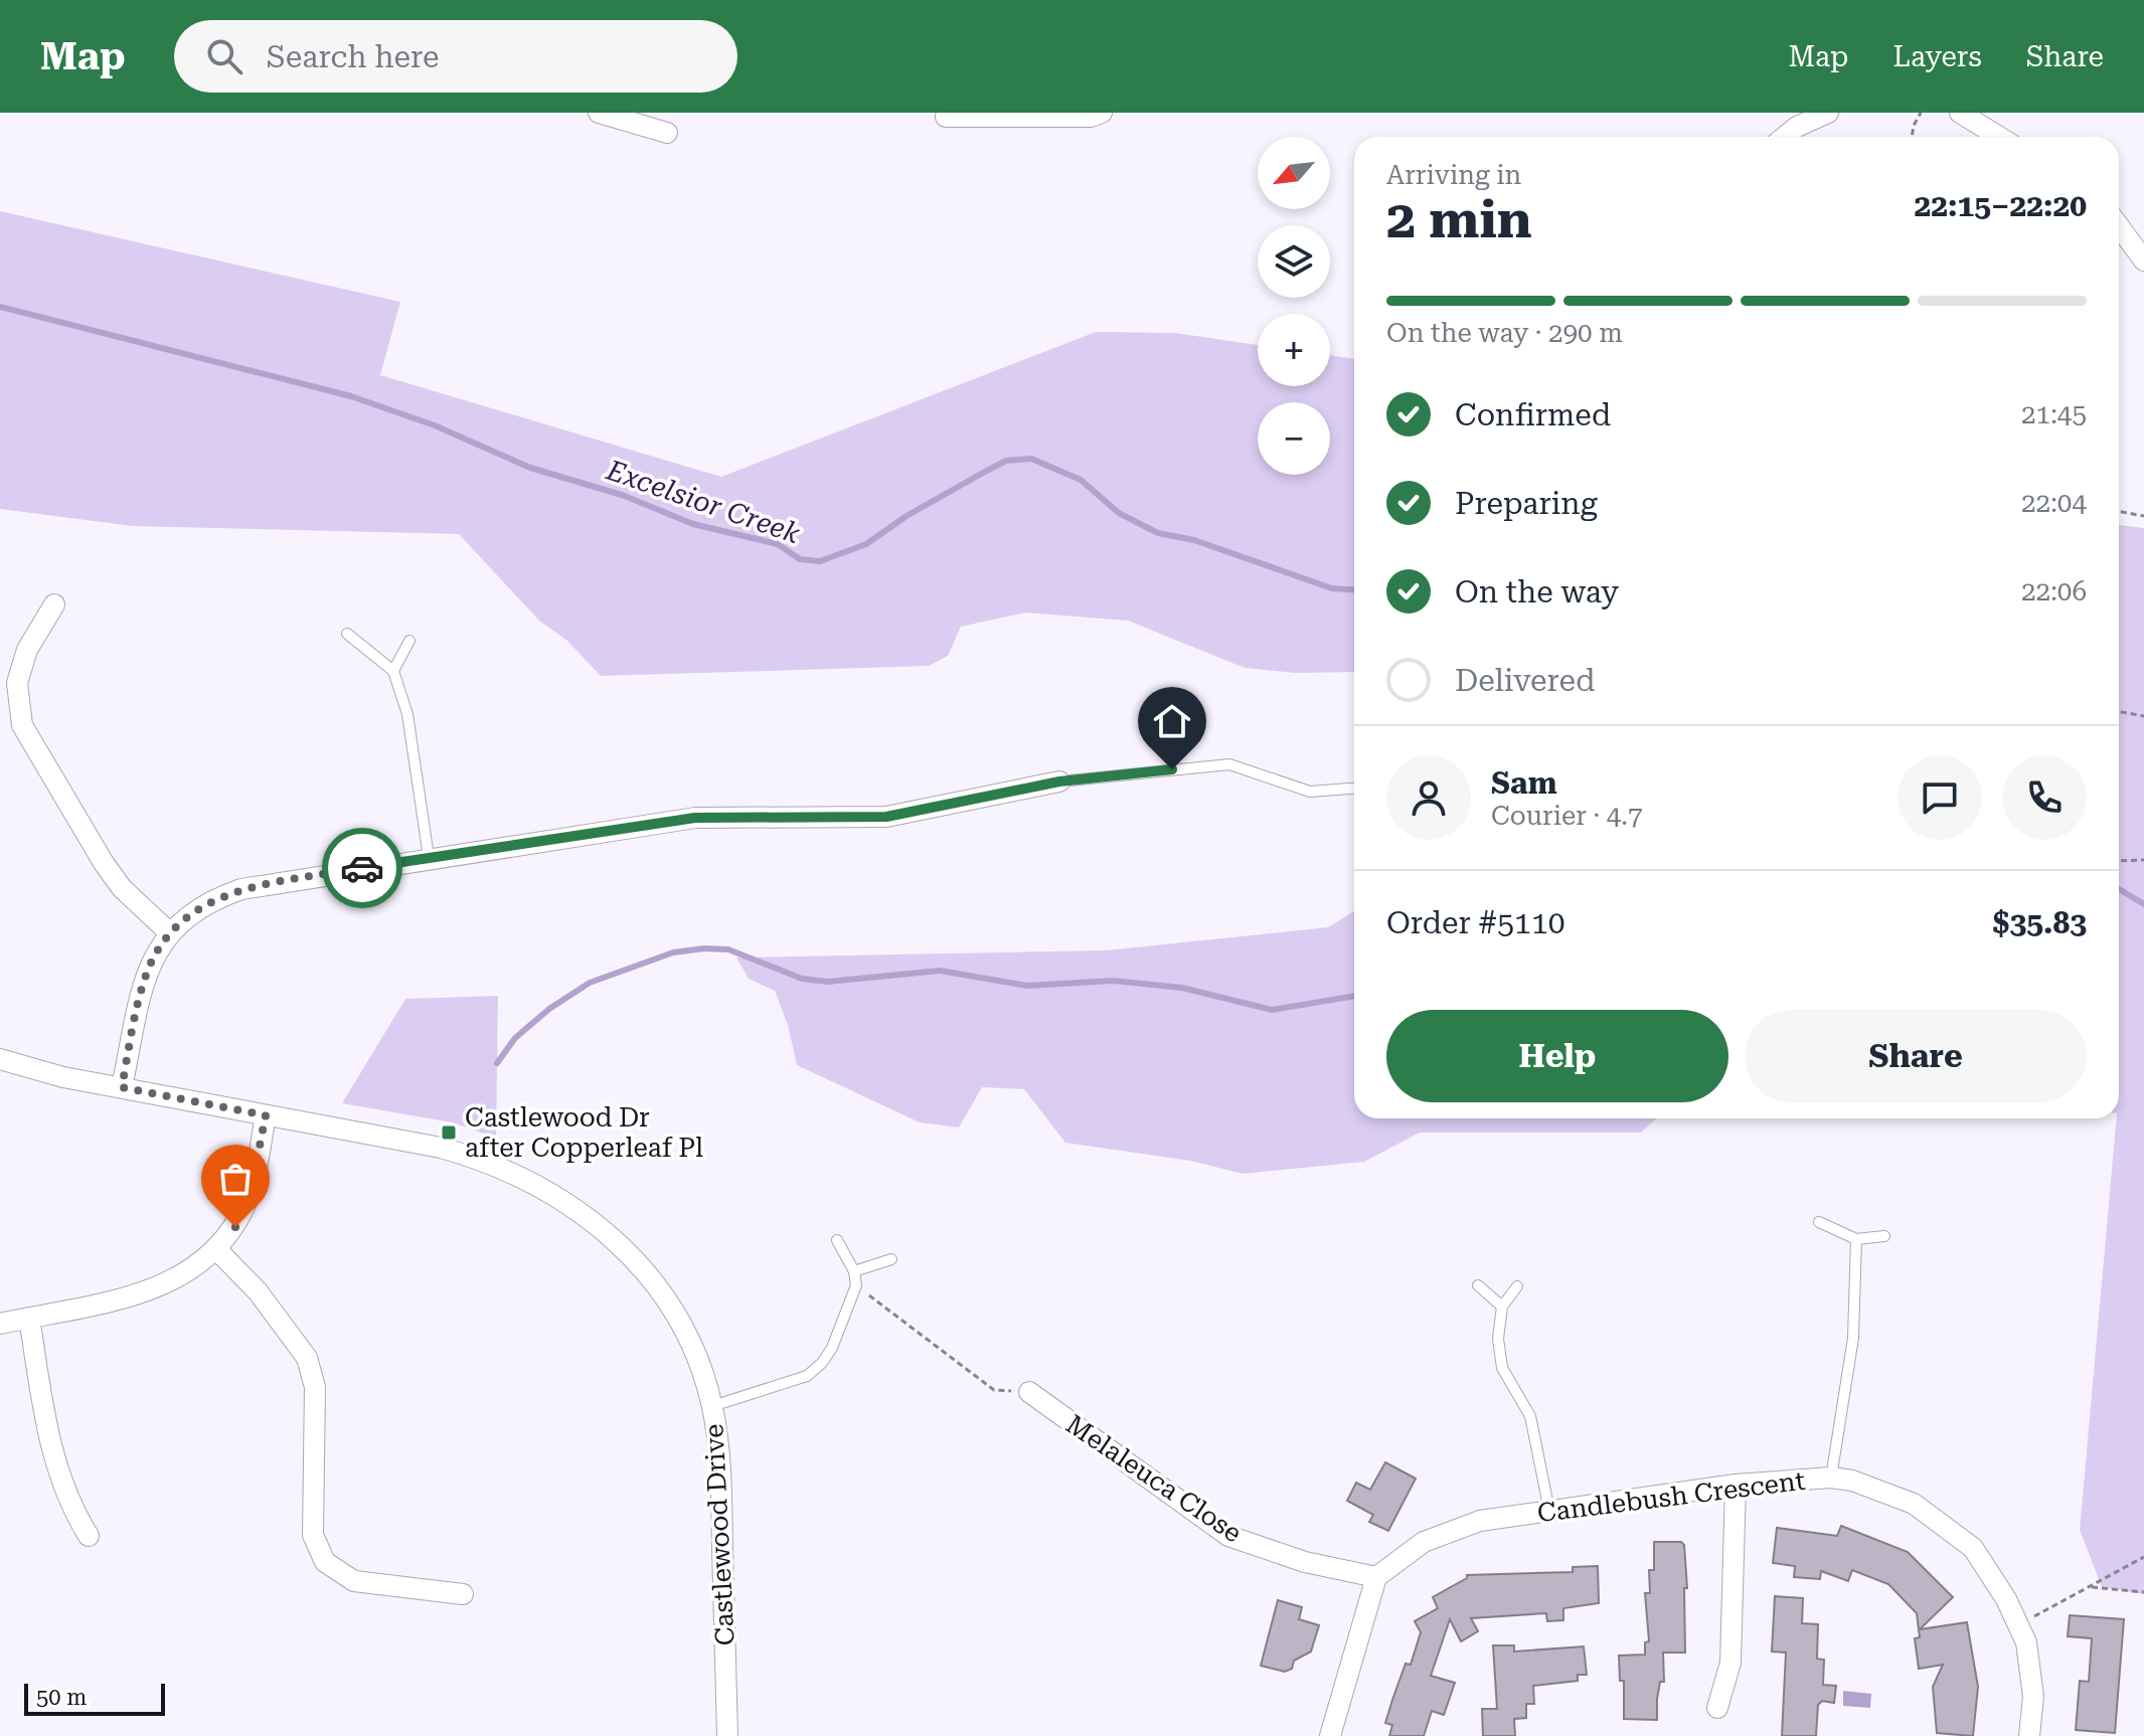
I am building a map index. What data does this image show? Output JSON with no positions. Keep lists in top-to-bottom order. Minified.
{"streets":{"street":["Melaleuca Close","Candlebush Crescent","Castlewood Drive"]},"crossings":[["Melaleuca Close","Candlebush Crescent"]],"water":["Excelsior Creek"],"places":{"transit":["Castlewood Dr after Copperleaf Pl"]},"scale_bar":"50 m","north":"bottom left","page":{"header":"Map","search":"Search here","nav":["Map","Layers","Share"],"map_buttons":["+","−"],"heading":["2 min","Arriving in","22:15–22:20"],"panel":["Sam","Courier · 4.7","Order #5110","$35.83"],"bar":"On the way · 290 m","list":[["Confirmed","21:45"],["Preparing","22:04"],["On the way","22:06"],"Delivered"],"buttons":["Help","Share"],"scale":"50 m"}}
